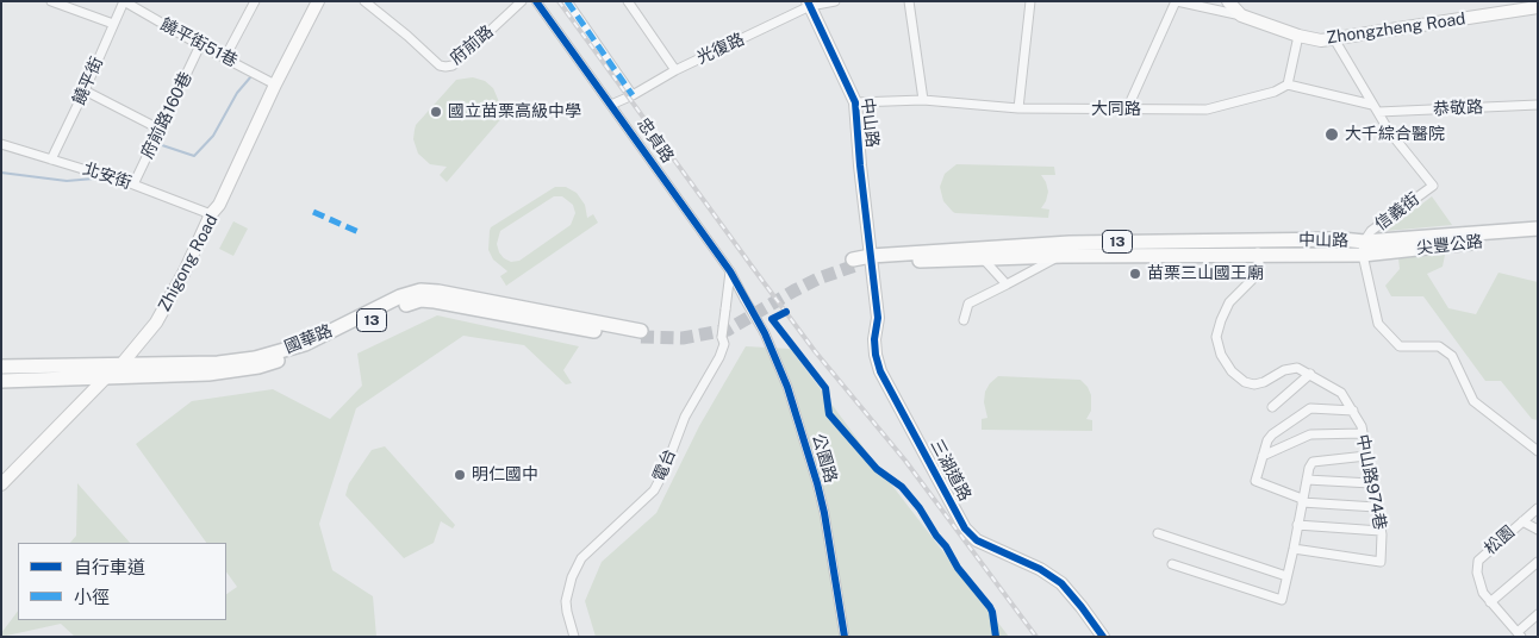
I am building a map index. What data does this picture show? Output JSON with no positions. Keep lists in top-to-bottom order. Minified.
{"streets":{"main road":["中山路","13","尖豐公路","國華路"],"street":["Zhongzheng Road","饒平街51巷","府前路","光復路","饒平街","恭敬路","大同路","府前路160巷","忠貞路","北安街","信義街","Zhigong Road","公園路","電台","三湖道路","中山路974巷","松園"]},"crossings":[["Zhongzheng Road","信義街"],["饒平街51巷","饒平街"],["饒平街51巷","府前路160巷"],["饒平街51巷","Zhigong Road"],["光復路","中山路"],["光復路","忠貞路"],["饒平街","北安街"],["恭敬路","信義街"],["大同路","中山路"],["府前路160巷","北安街"],["中山路","信義街"],["中山路","13"],["中山路","尖豐公路"],["中山路","三湖道路"],["中山路","中山路974巷"],["忠貞路","公園路"],["忠貞路","電台"],["北安街","Zhigong Road"],["信義街","尖豐公路"],["13","三湖道路"],["Zhigong Road","國華路"]],"places":["國立苗栗高級中學","大千綜合醫院","苗栗三山國王廟","明仁國中"],"legend":["自行車道","小徑"]}
